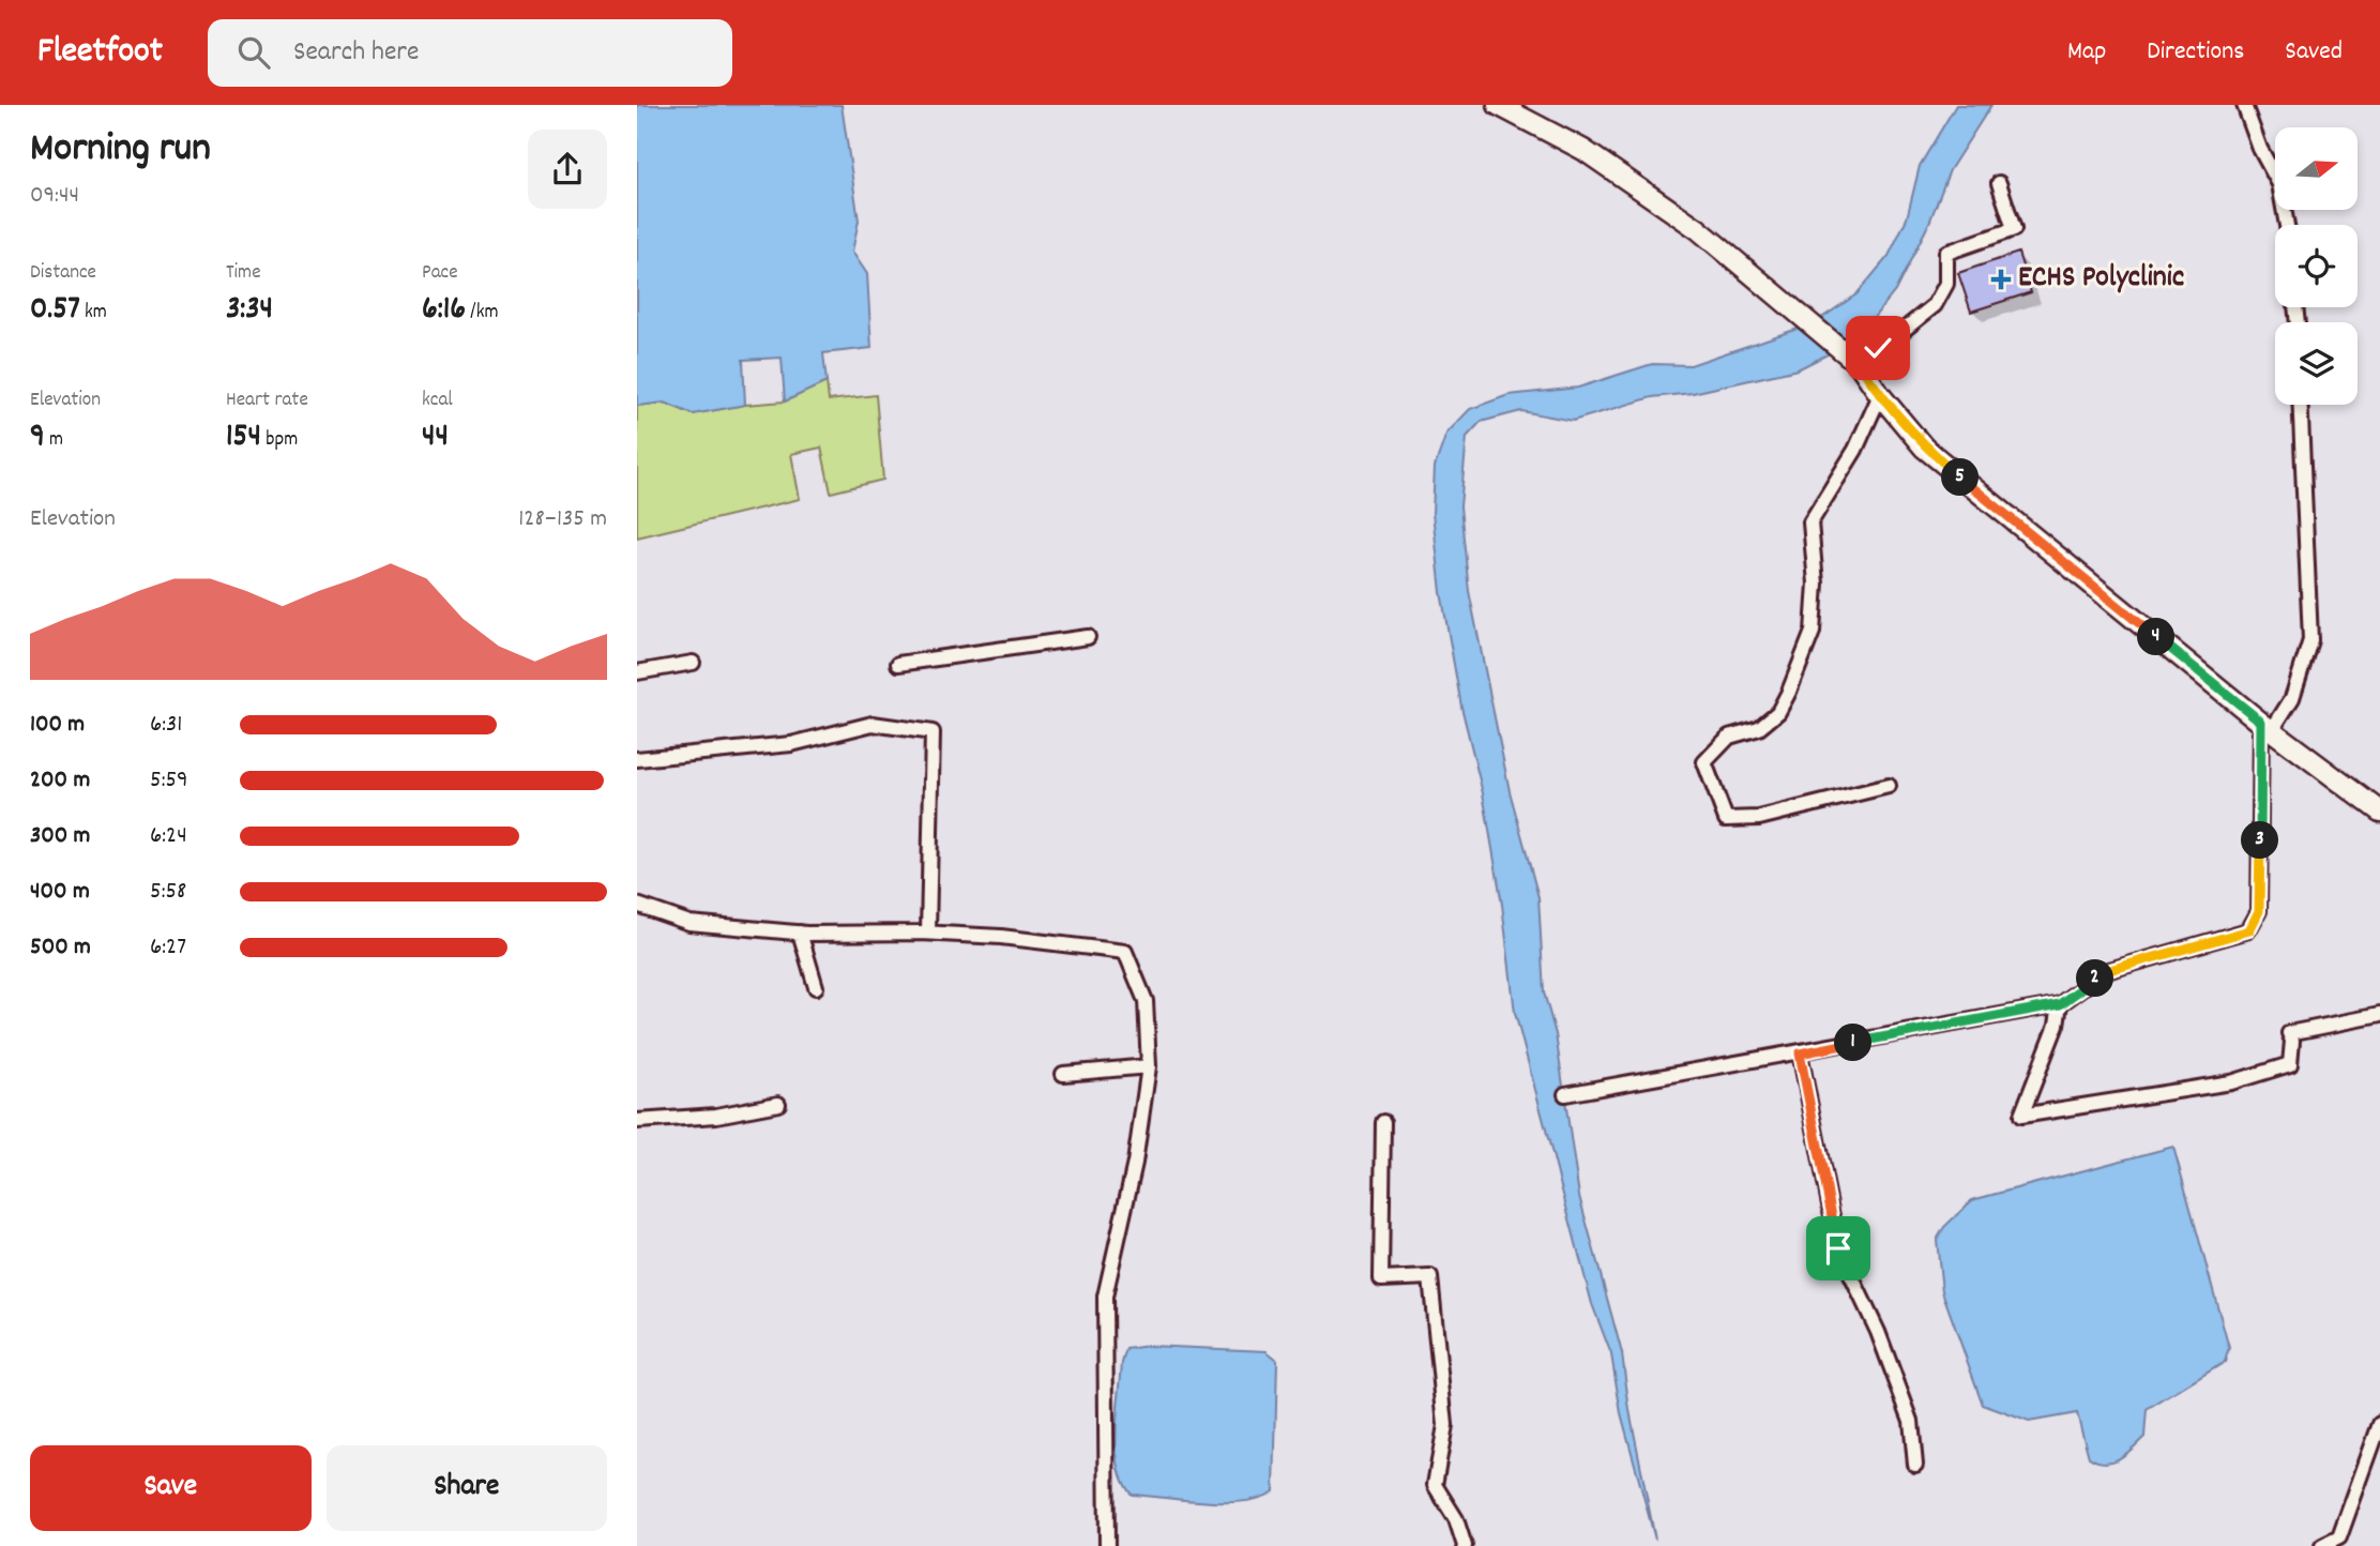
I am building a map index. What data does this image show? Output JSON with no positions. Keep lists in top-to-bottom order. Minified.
{"places":{"health":["ECHS Polyclinic"]},"north":"right","page":{"header":"Fleetfoot","search":"Search here","nav":["Map","Directions","Saved"],"heading":["Morning run","09:44"],"stats":[["Distance","0.57 km"],["Time","3:34"],["Pace","6:16 /km"],["Elevation","9 m"],["Heart rate","154 bpm"],["kcal","44"]],"pins":["5","4","3","2","1"],"chart":["Elevation","128–135 m"],"list":[{"name":"100 m","note":"6:31"},{"name":"200 m","note":"5:59"},{"name":"300 m","note":"6:24"},{"name":"400 m","note":"5:58"},{"name":"500 m","note":"6:27"}],"buttons":["Save","Share"]}}
